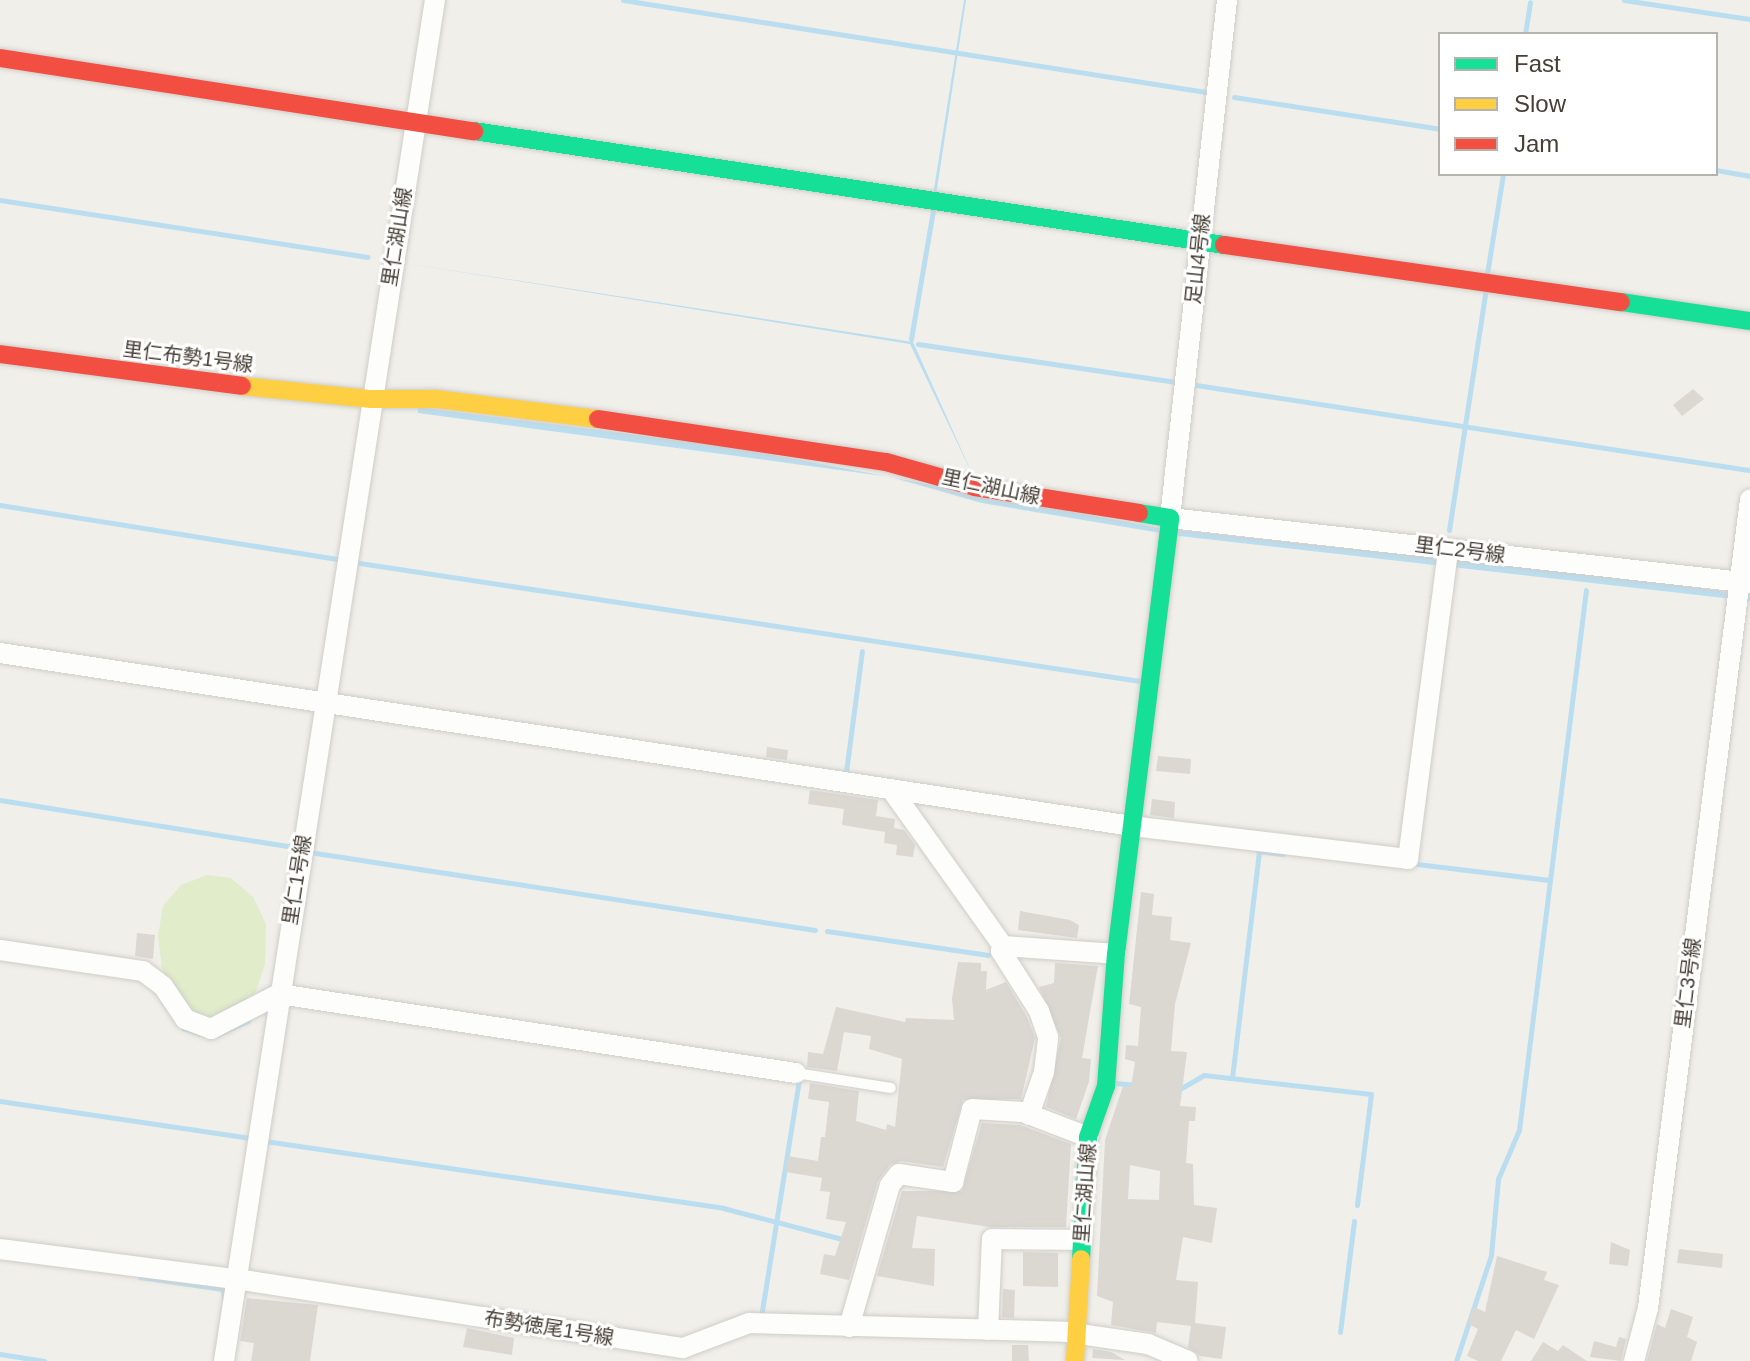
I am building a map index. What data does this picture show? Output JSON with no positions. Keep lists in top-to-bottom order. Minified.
{"streets":{"street":["里仁湖山線","足山4号線","里仁布勢1号線","里仁2号線","里仁1号線","里仁3号線","布勢徳尾1号線"]},"crossings":[["里仁湖山線","足山4号線"],["里仁湖山線","里仁布勢1号線"],["里仁湖山線","里仁2号線"],["里仁湖山線","里仁1号線"],["里仁湖山線","布勢徳尾1号線"],["足山4号線","里仁2号線"],["里仁布勢1号線","里仁1号線"],["里仁2号線","里仁3号線"],["里仁1号線","布勢徳尾1号線"]],"legend":["Fast","Slow","Jam"]}
